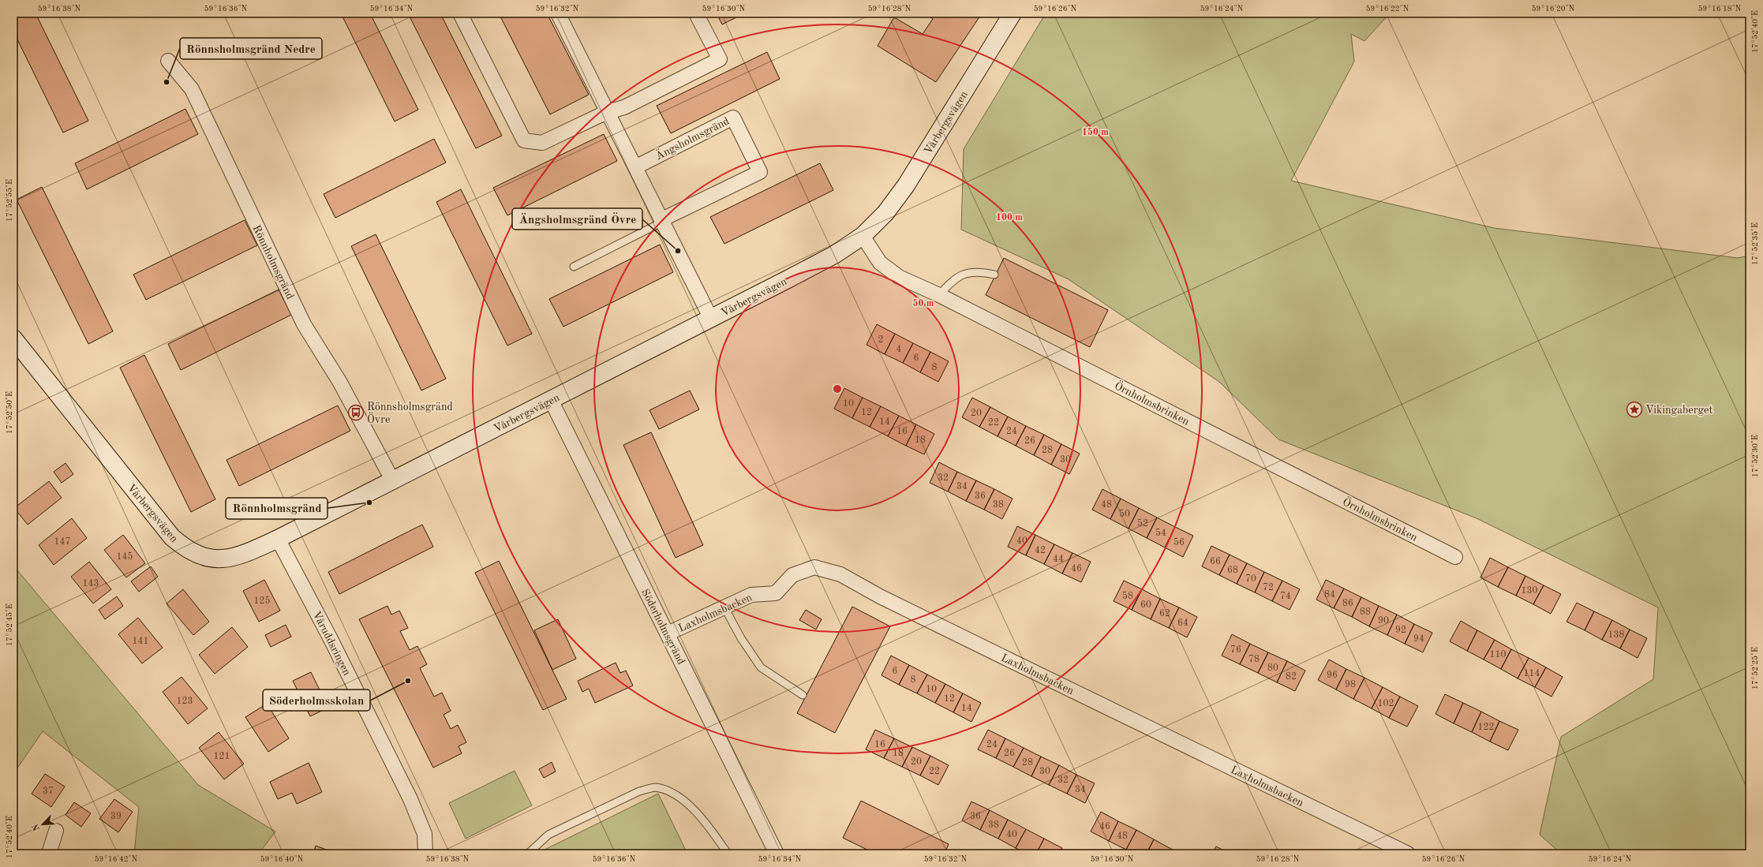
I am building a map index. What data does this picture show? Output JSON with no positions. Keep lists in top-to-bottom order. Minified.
{"streets":{"street":["Vårbergsvägen","Ängsholmsgränd","Rönnholmsgränd","Örnholmsbrinken","Laxholmsbacken","Söderholmsgränd","Våruddsringen"]},"crossings":[["Vårbergsvägen","Rönnholmsgränd"],["Vårbergsvägen","Örnholmsbrinken"],["Vårbergsvägen","Söderholmsgränd"],["Vårbergsvägen","Våruddsringen"],["Laxholmsbacken","Söderholmsgränd"]],"places":{"other":["Rönnsholmsgränd Nedre","Ängsholmsgränd Övre","Rönnholmsgränd","Söderholmsskolan"],"place":["Vikingaberget"],"bus stop":["Rönnsholmsgränd Övre"]},"house_numbers":["2","4","6","8","10","12","20","14","22","16","24","18","26","28","30","32","34","36","38","48","50","52","54","40","147","56","42","145","44","66","46","68","70","143","72","130","84","58","74","125","86","60","88","62","90","64","92","138","94","141","76","110","78","80","6","114","96","82","8","98","10","12","123","102","14","122","16","24","18","26","121","20","28","22","30","32","34","37","39","36","38","46","40","48"],"north":"bottom left","coordinates":["59°16'38\"N","59°16'36\"N","59°16'34\"N","59°16'32\"N","59°16'30\"N","59°16'28\"N","59°16'26\"N","59°16'24\"N","59°16'22\"N","59°16'20\"N","59°16'18\"N","17°52'40\"E","17°52'55\"E","17°52'35\"E","17°52'50\"E","17°52'30\"E","17°52'45\"E","17°52'25\"E","59°16'42\"N","59°16'40\"N"],"rings":["150 m","100 m","50 m"]}
